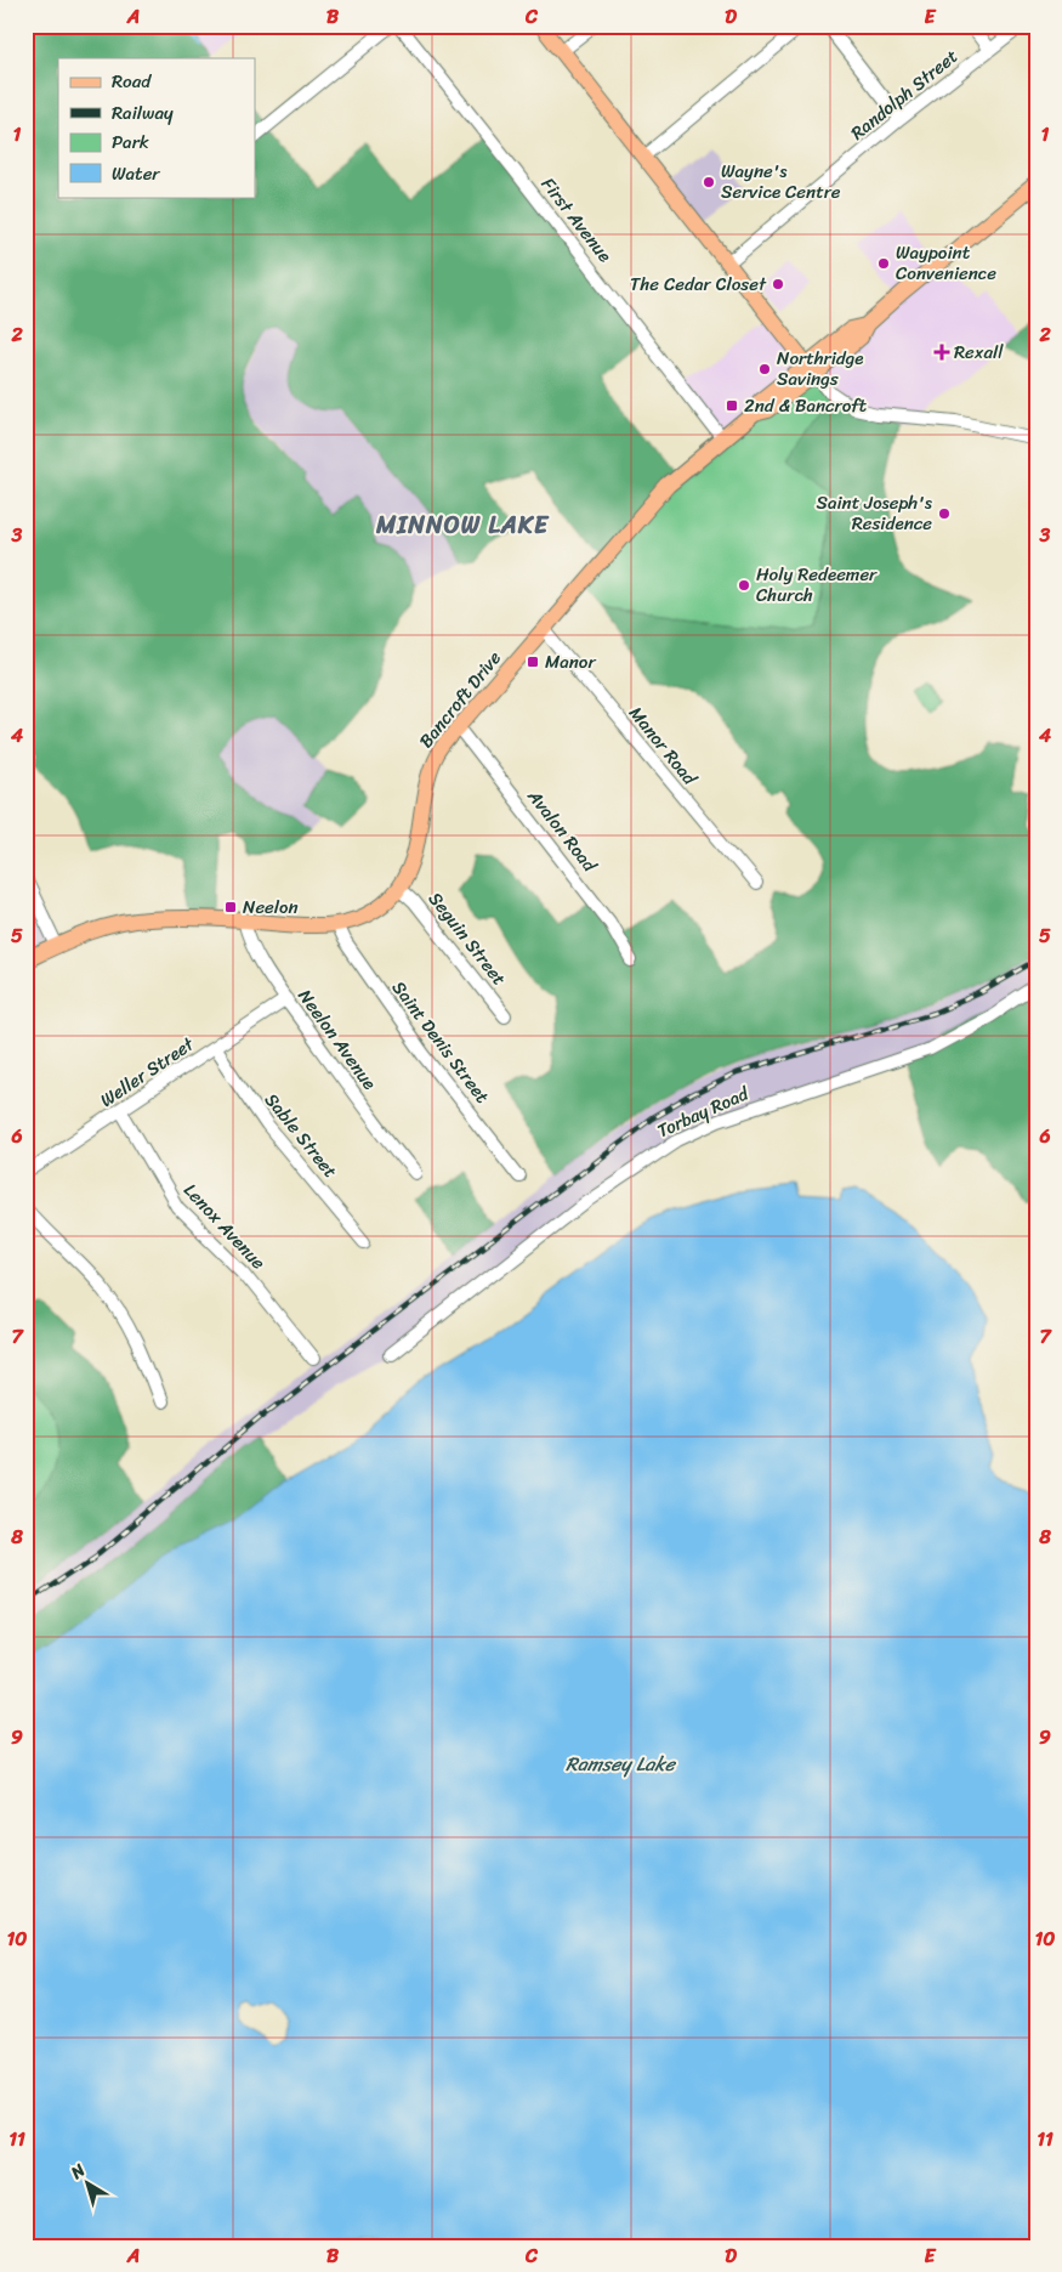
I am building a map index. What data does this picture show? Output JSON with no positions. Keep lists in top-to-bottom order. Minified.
{"streets":{"main road":["Bancroft Drive"],"street":["Randolph Street","First Avenue","Manor Road","Avalon Road","Seguin Street","Neelon Avenue","Saint Denis Street","Weller Street","Torbay Road","Sable Street","Lenox Avenue"]},"crossings":[["First Avenue","Bancroft Drive"],["Bancroft Drive","Manor Road"],["Bancroft Drive","Avalon Road"],["Bancroft Drive","Seguin Street"],["Bancroft Drive","Neelon Avenue"],["Bancroft Drive","Saint Denis Street"],["Neelon Avenue","Weller Street"],["Weller Street","Sable Street"],["Weller Street","Lenox Avenue"]],"districts":["MINNOW LAKE"],"water":["Ramsey Lake"],"places":{"other":["Wayne's Service Centre","Waypoint Convenience","The Cedar Closet","Northridge Savings","Saint Joseph's Residence","Holy Redeemer Church"],"health":["Rexall"],"transit":["2nd & Bancroft","Manor","Neelon"]},"legend":["Road","Railway","Park","Water"],"north":"top left","grid":{"columns":["A","B","C","D","E"],"rows":["1","2","3","4","5","6","7","8","9","10","11"]}}
